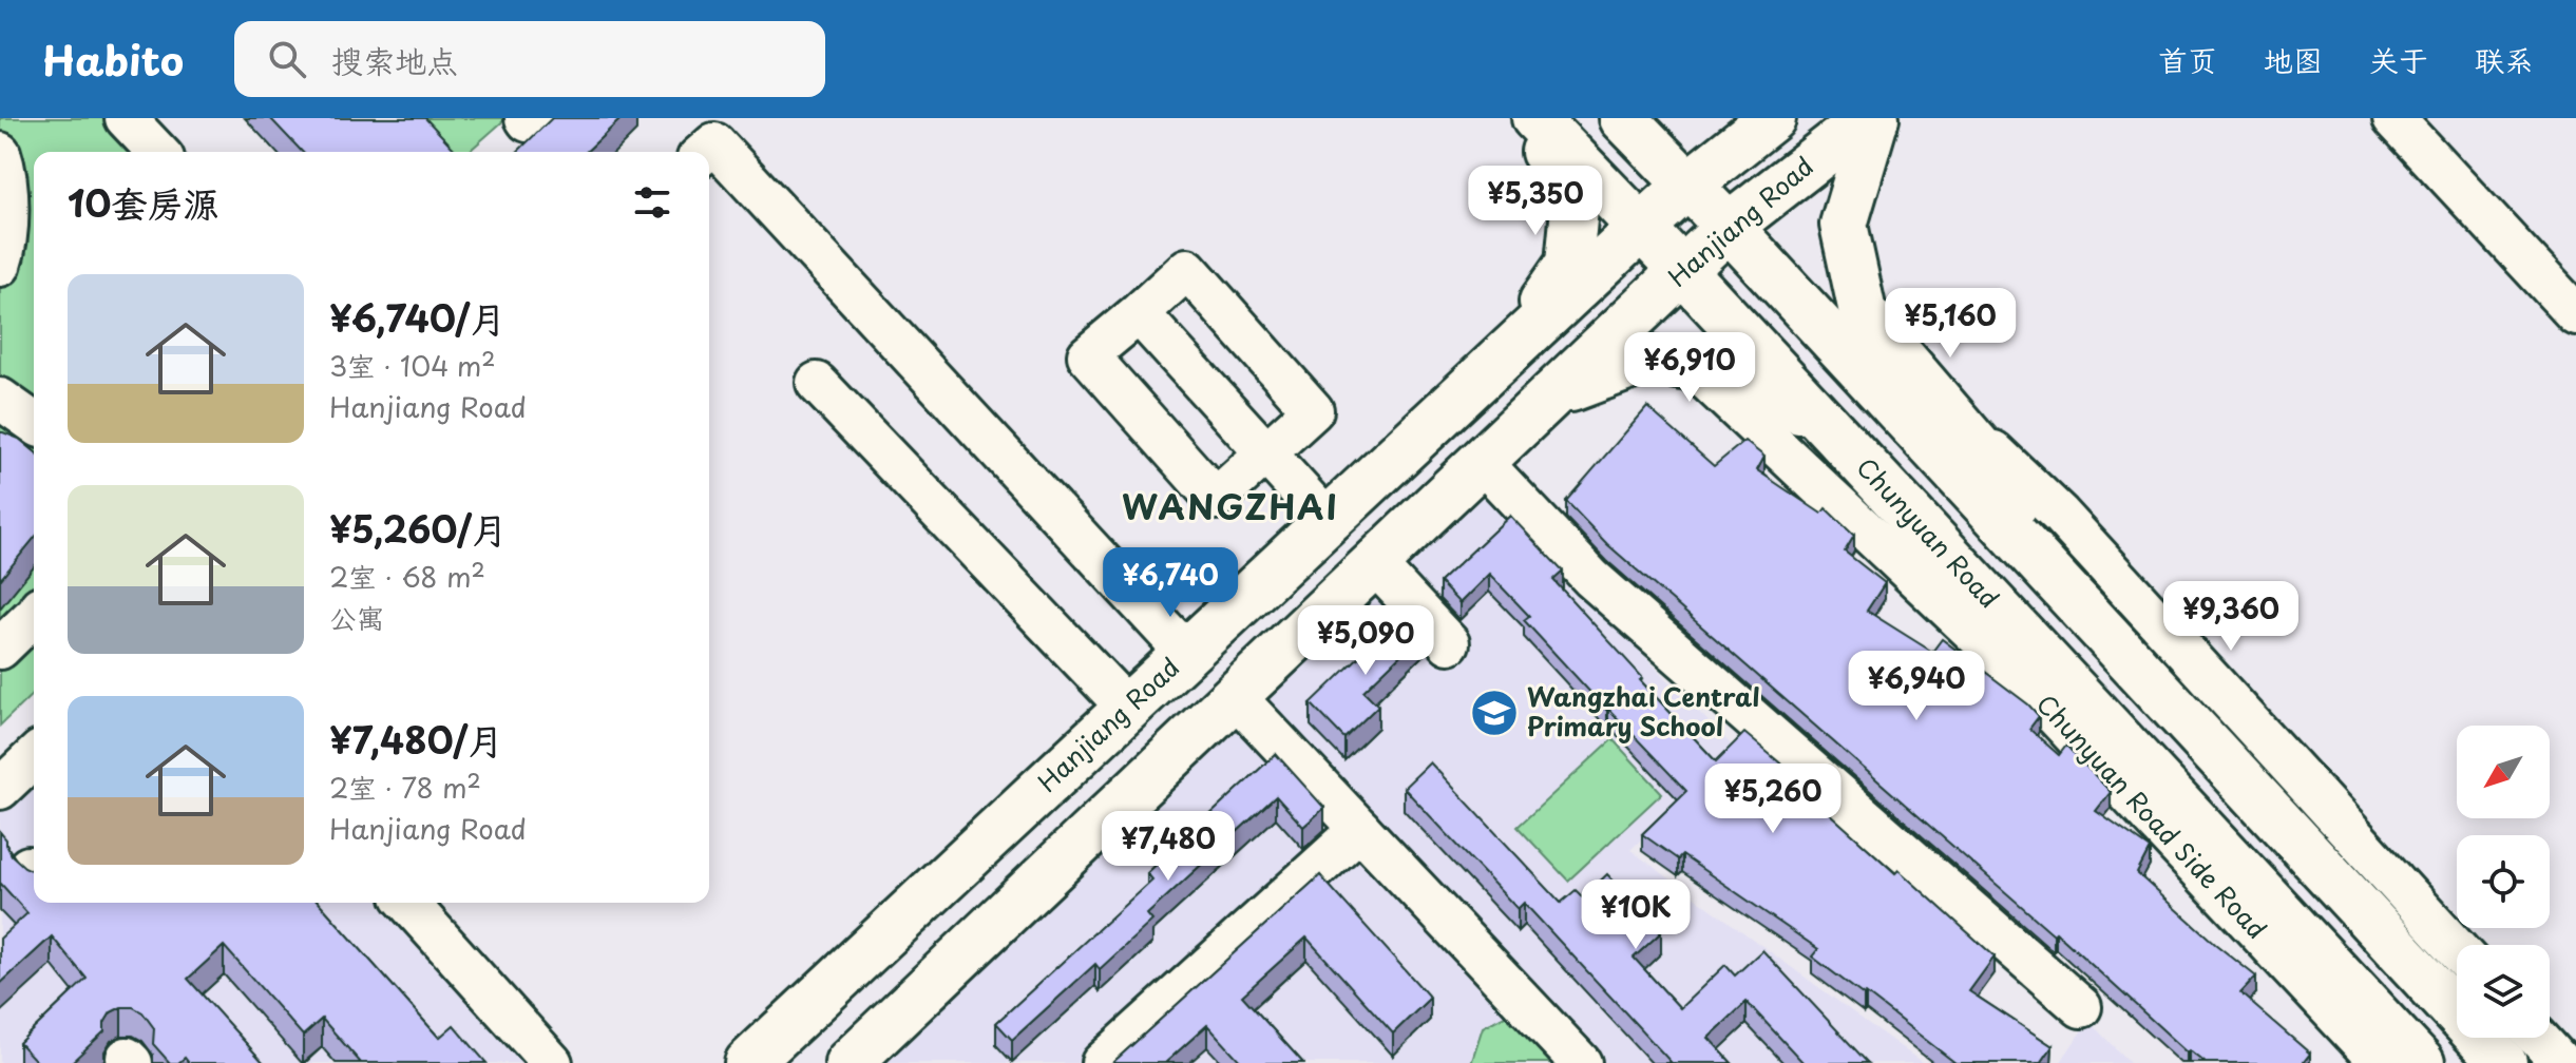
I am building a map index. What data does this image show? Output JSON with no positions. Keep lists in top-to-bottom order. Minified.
{"streets":{"main road":["Hanjiang Road","Chunyuan Road"],"street":["Chunyuan Road Side Road"]},"crossings":[["Hanjiang Road","Chunyuan Road"]],"districts":["WANGZHAI"],"places":{"school or university":["Wangzhai Central Primary School"]},"north":"bottom left","page":{"header":"Habito","search":"搜索地点","nav":["首页","地图","关于","联系"],"heading":"10套房源","price":["¥5,350","¥5,160","¥6,910","¥6,740","¥9,360","¥5,090","¥6,940","¥5,260","¥7,480","¥10K"],"list":[{"name":"¥6,740/月","note":"3室 · 104 m² · Hanjiang Road"},{"name":"¥5,260/月","note":"2室 · 68 m² · 公寓"},{"name":"¥7,480/月","note":"2室 · 78 m² · Hanjiang Road"}]}}
